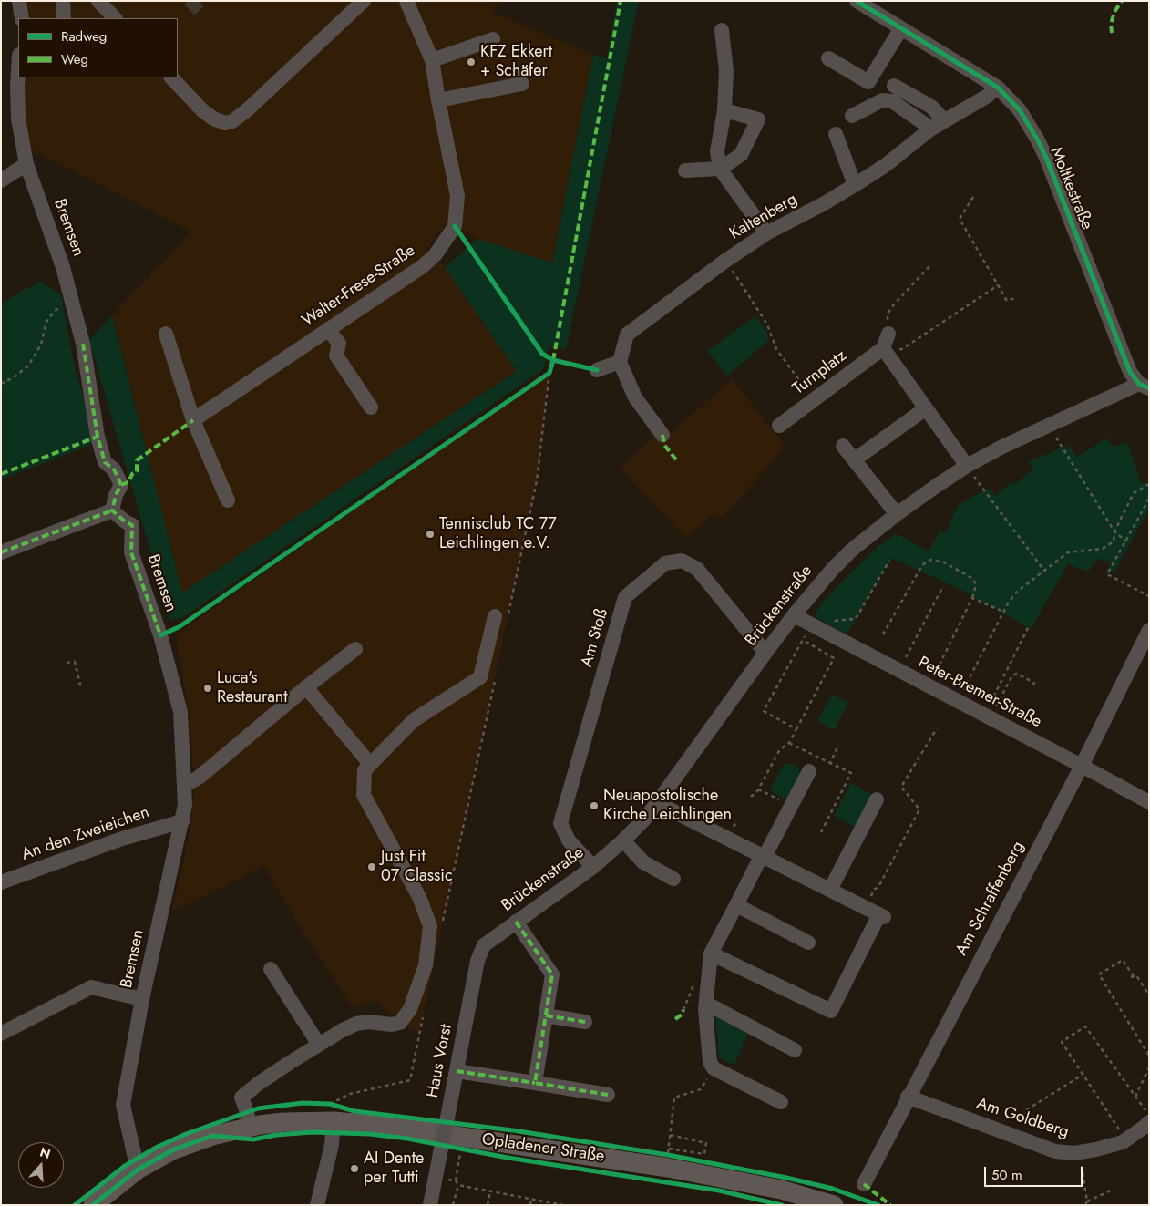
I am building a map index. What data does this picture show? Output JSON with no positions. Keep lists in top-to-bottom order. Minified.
{"streets":{"main road":["Opladener Straße"],"street":["Moltkestraße","Kaltenberg","Bremsen","Walter-Frese-Straße","Turnplatz","Brückenstraße","Am Stoß","Peter-Bremer-Straße","An den Zweieichen","Am Schraffenberg","Haus Vorst","Am Goldberg"]},"crossings":[["Moltkestraße","Kaltenberg"],["Moltkestraße","Brückenstraße"],["Bremsen","An den Zweieichen"],["Bremsen","Opladener Straße"],["Brückenstraße","Am Stoß"],["Brückenstraße","Peter-Bremer-Straße"],["Brückenstraße","Haus Vorst"],["Peter-Bremer-Straße","Am Schraffenberg"],["Am Schraffenberg","Am Goldberg"]],"places":["KFZ Ekkert + Schäfer","Tennisclub TC 77 Leichlingen e.V.","Luca's Restaurant","Neuapostolische Kirche Leichlingen","Just Fit 07 Classic","AI Dente per Tutti"],"legend":["Radweg","Weg"],"scale_bar":"50 m","north":"top"}
